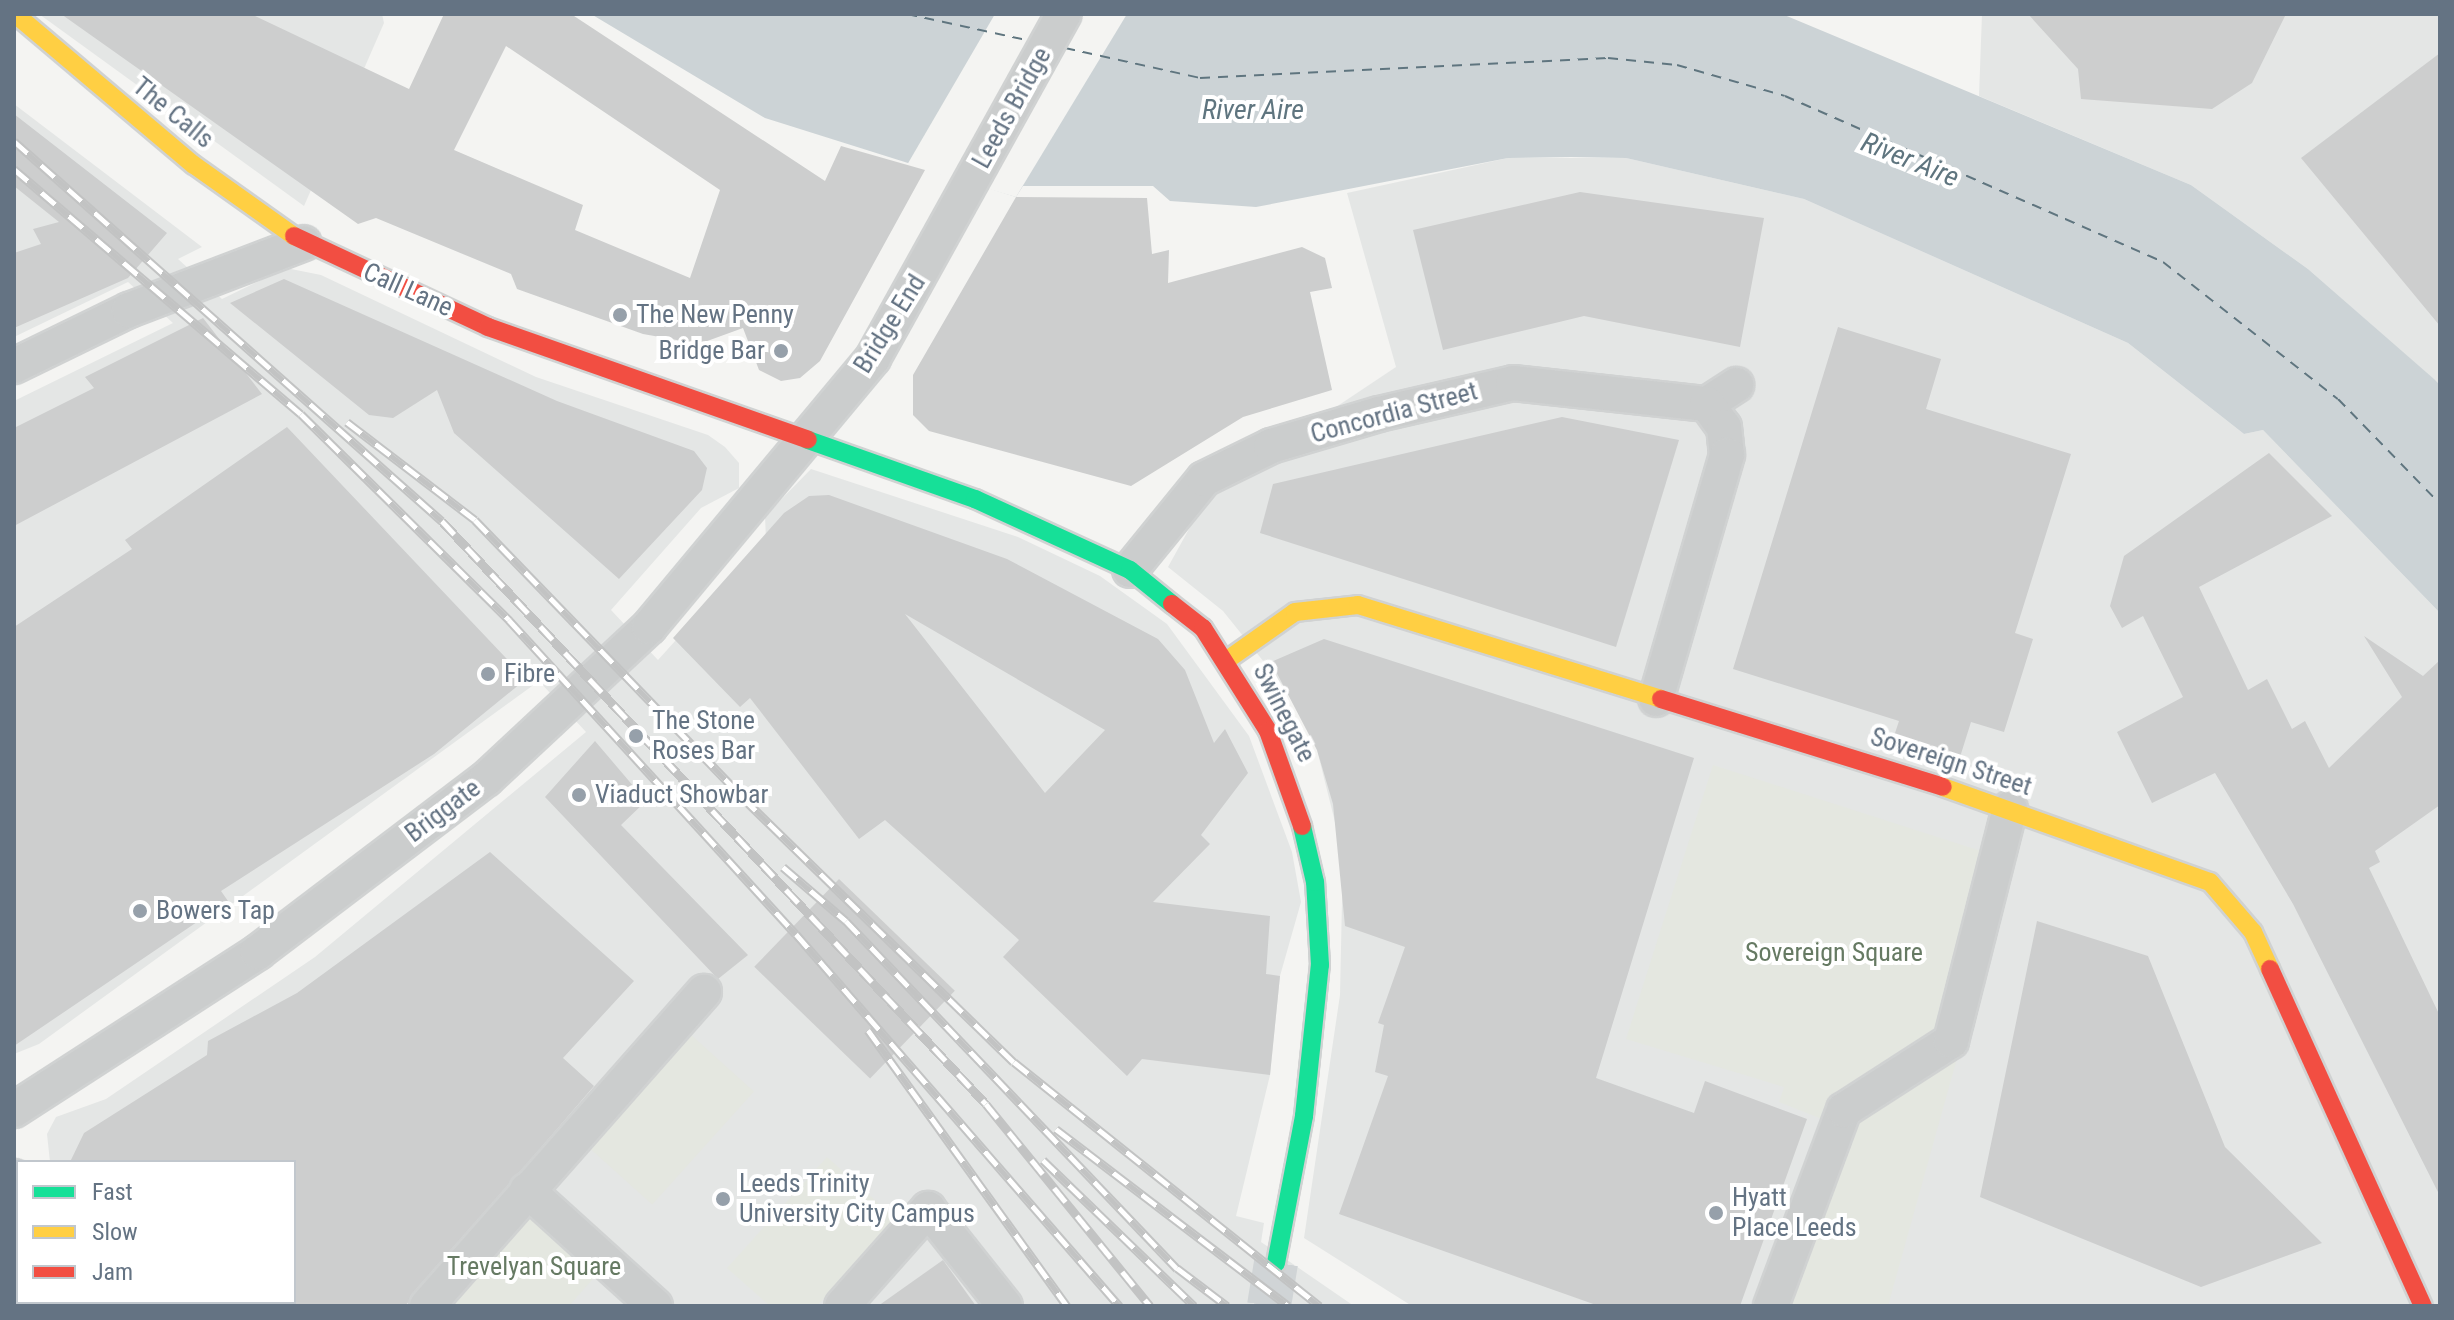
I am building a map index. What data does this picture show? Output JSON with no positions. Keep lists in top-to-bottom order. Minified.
{"streets":{"street":["Leeds Bridge","The Calls","Call Lane","Bridge End","Concordia Street","Swinegate","Sovereign Street","Briggate"]},"crossings":[["Leeds Bridge","Bridge End"],["The Calls","Call Lane"],["Call Lane","Bridge End"],["Call Lane","Swinegate"],["Call Lane","Briggate"],["Bridge End","Swinegate"],["Bridge End","Briggate"],["Concordia Street","Swinegate"],["Swinegate","Sovereign Street"],["Swinegate","Briggate"]],"water":["River Aire"],"parks":["Sovereign Square","Trevelyan Square"],"places":["The New Penny","Bridge Bar","Fibre","The Stone Roses Bar","Viaduct Showbar","Bowers Tap","Leeds Trinity University City Campus","Hyatt Place Leeds"],"legend":["Fast","Slow","Jam"]}
